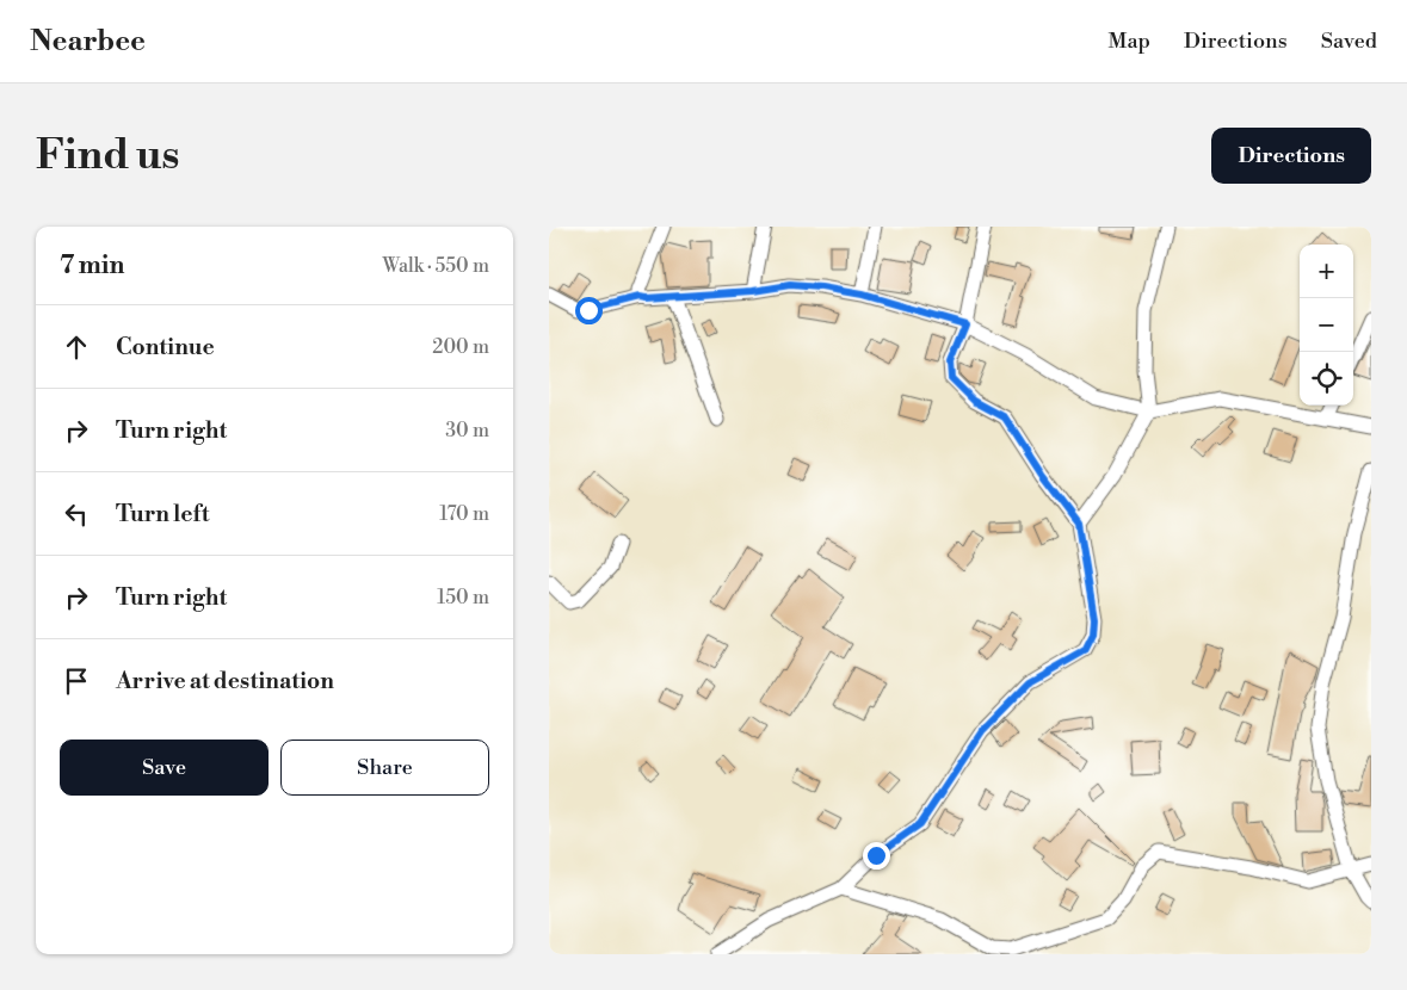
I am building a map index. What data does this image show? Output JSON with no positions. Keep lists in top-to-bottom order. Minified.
{"page":{"header":"Nearbee","nav":["Map","Directions","Saved"],"buttons":["Directions",["Save","Share"]],"title":"Find us","heading":["7 min","Walk · 550 m"],"map_buttons":["+","−"],"list":[["Continue","200 m"],["Turn right","30 m"],["Turn left","170 m"],["Turn right","150 m"],"Arrive at destination"]}}
